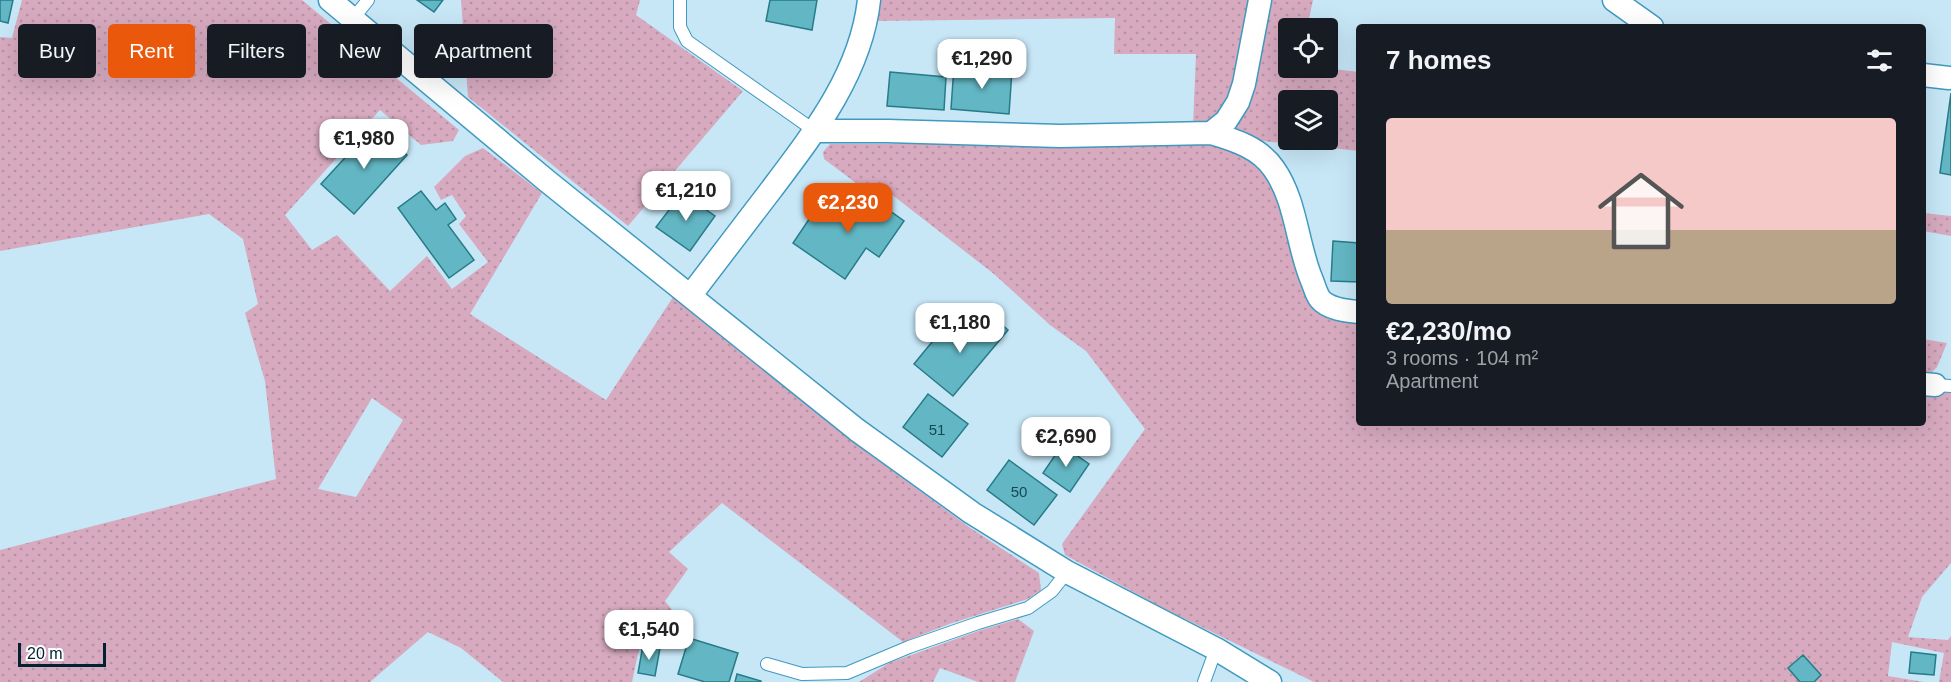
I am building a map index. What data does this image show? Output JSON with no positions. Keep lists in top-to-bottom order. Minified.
{"house_numbers":["51","50"],"scale_bar":"20 m","page":{"chip":["Buy","Rent","Filters","New","Apartment"],"heading":"7 homes","price":["€1,290","€1,980","€1,210","€2,230","€1,180","€2,690","€1,540"],"list":[{"name":"€2,230/mo","note":"3 rooms · 104 m² · Apartment"}],"scale":"20 m"}}
